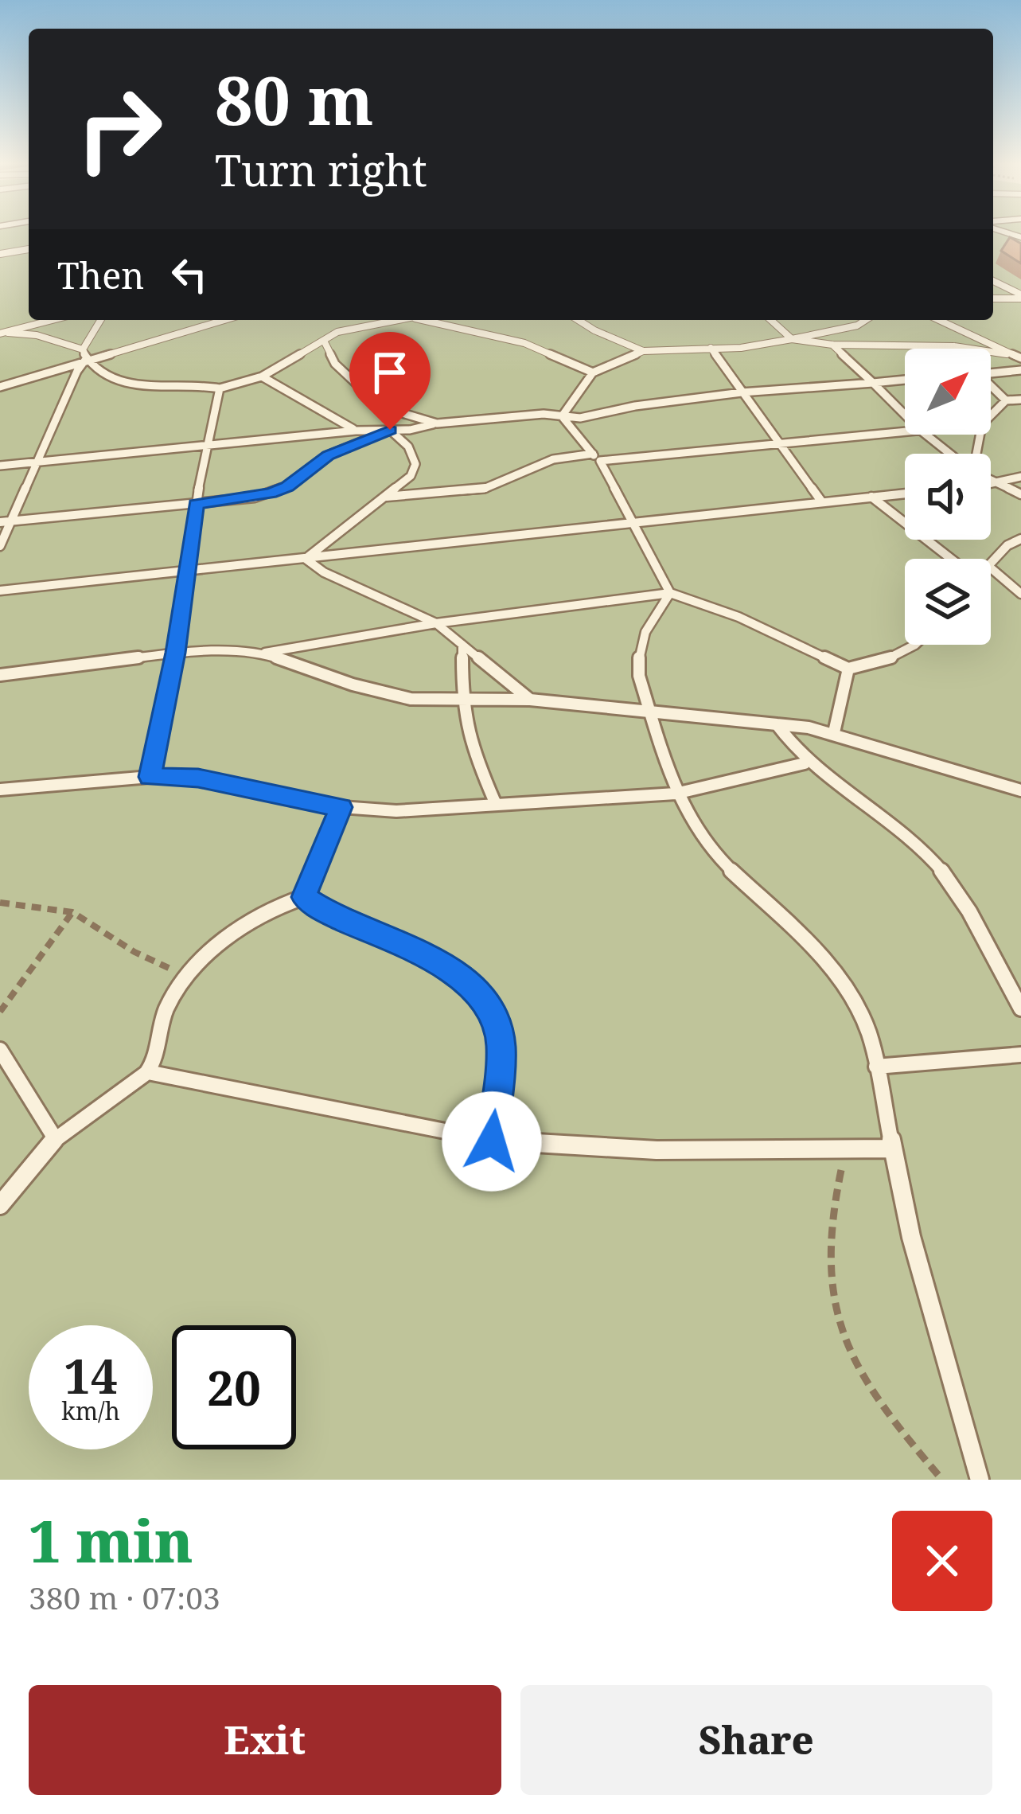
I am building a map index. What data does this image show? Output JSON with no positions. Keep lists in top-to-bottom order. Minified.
{"north":"top right","page":{"turn":["80 m","Turn right"],"then":"Then","speed":"14 km/h","limit":"20","heading":["1 min","380 m · 07:03"],"buttons":["Exit","Share"]}}
